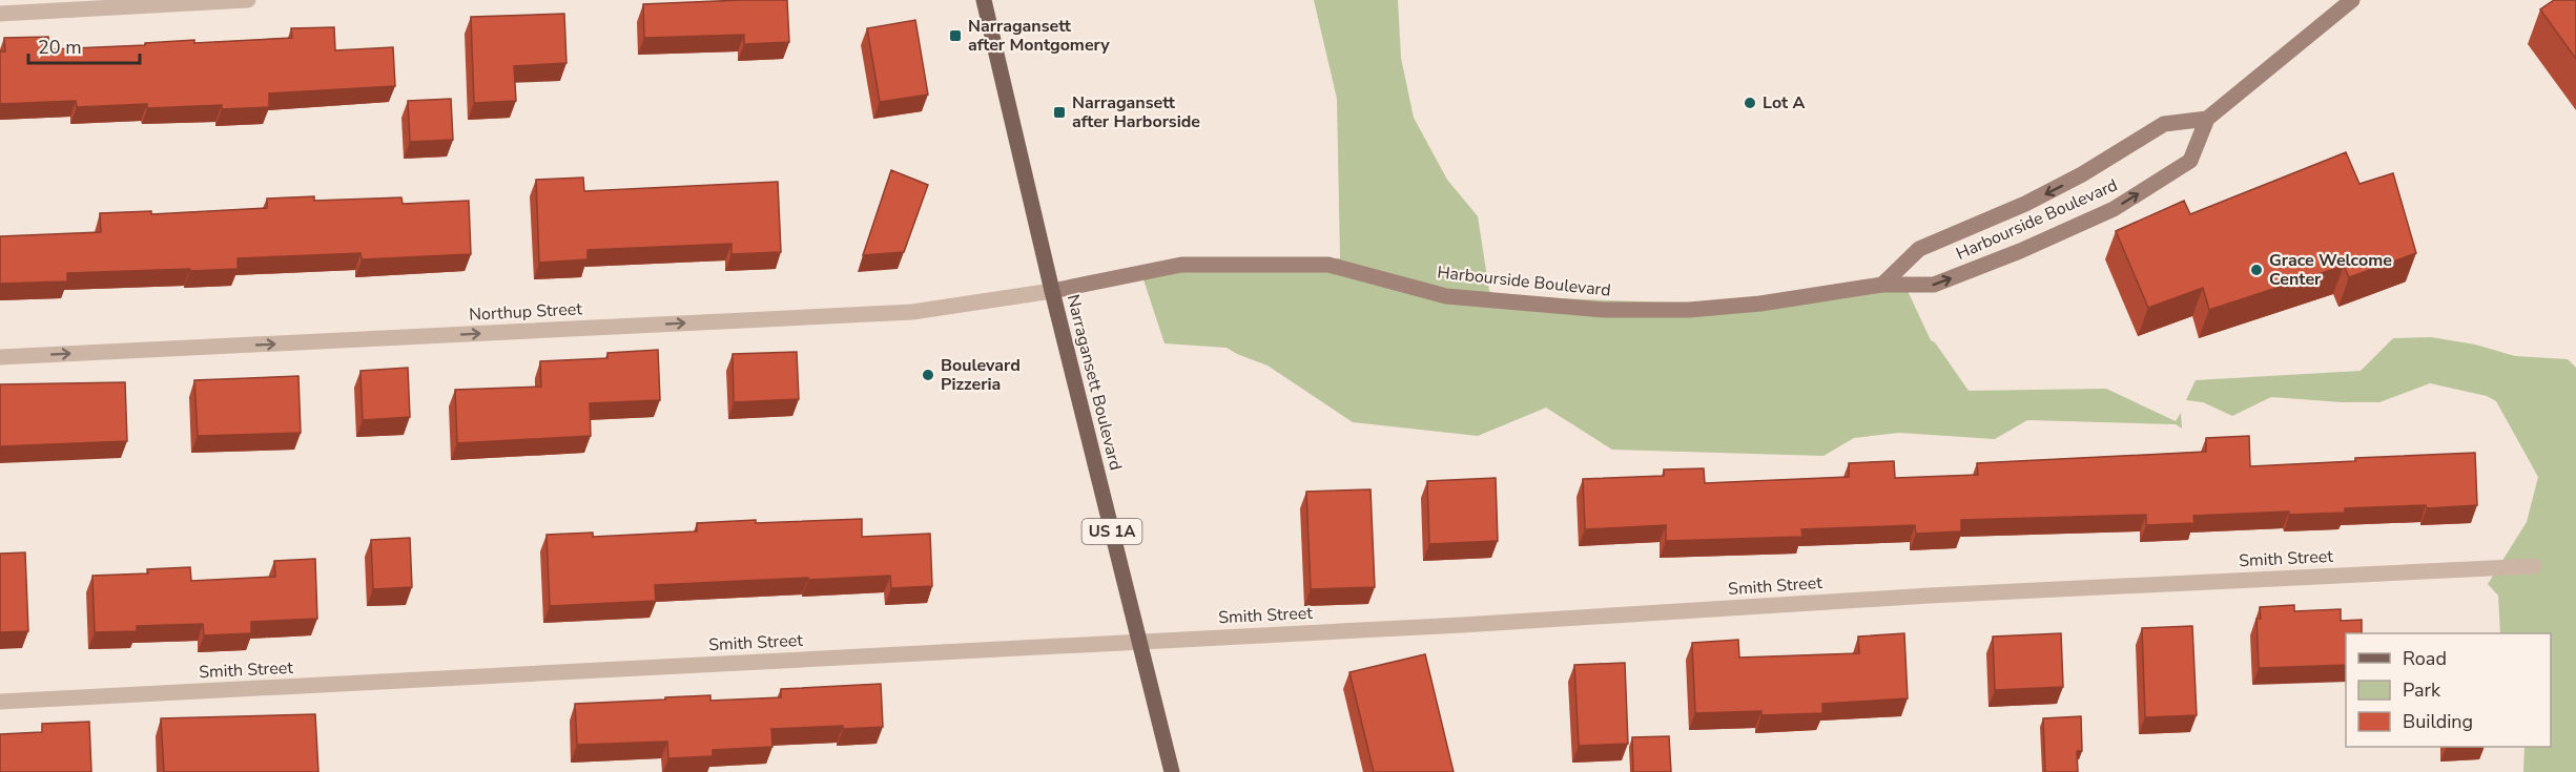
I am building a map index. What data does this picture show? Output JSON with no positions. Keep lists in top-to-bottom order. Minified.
{"streets":{"main road":["Narragansett Boulevard","US 1A"],"street":["Harbourside Boulevard","Northup Street","Smith Street"]},"crossings":[["Harbourside Boulevard","Northup Street"],["Harbourside Boulevard","Narragansett Boulevard"],["Northup Street","Narragansett Boulevard"],["Narragansett Boulevard","Smith Street"]],"one_way":["Northup Street"],"places":{"transit":["Narragansett after Montgomery","Narragansett after Harborside"],"other":["Lot A","Grace Welcome Center","Boulevard Pizzeria"]},"legend":["Road","Park","Building"],"scale_bar":"20 m"}
